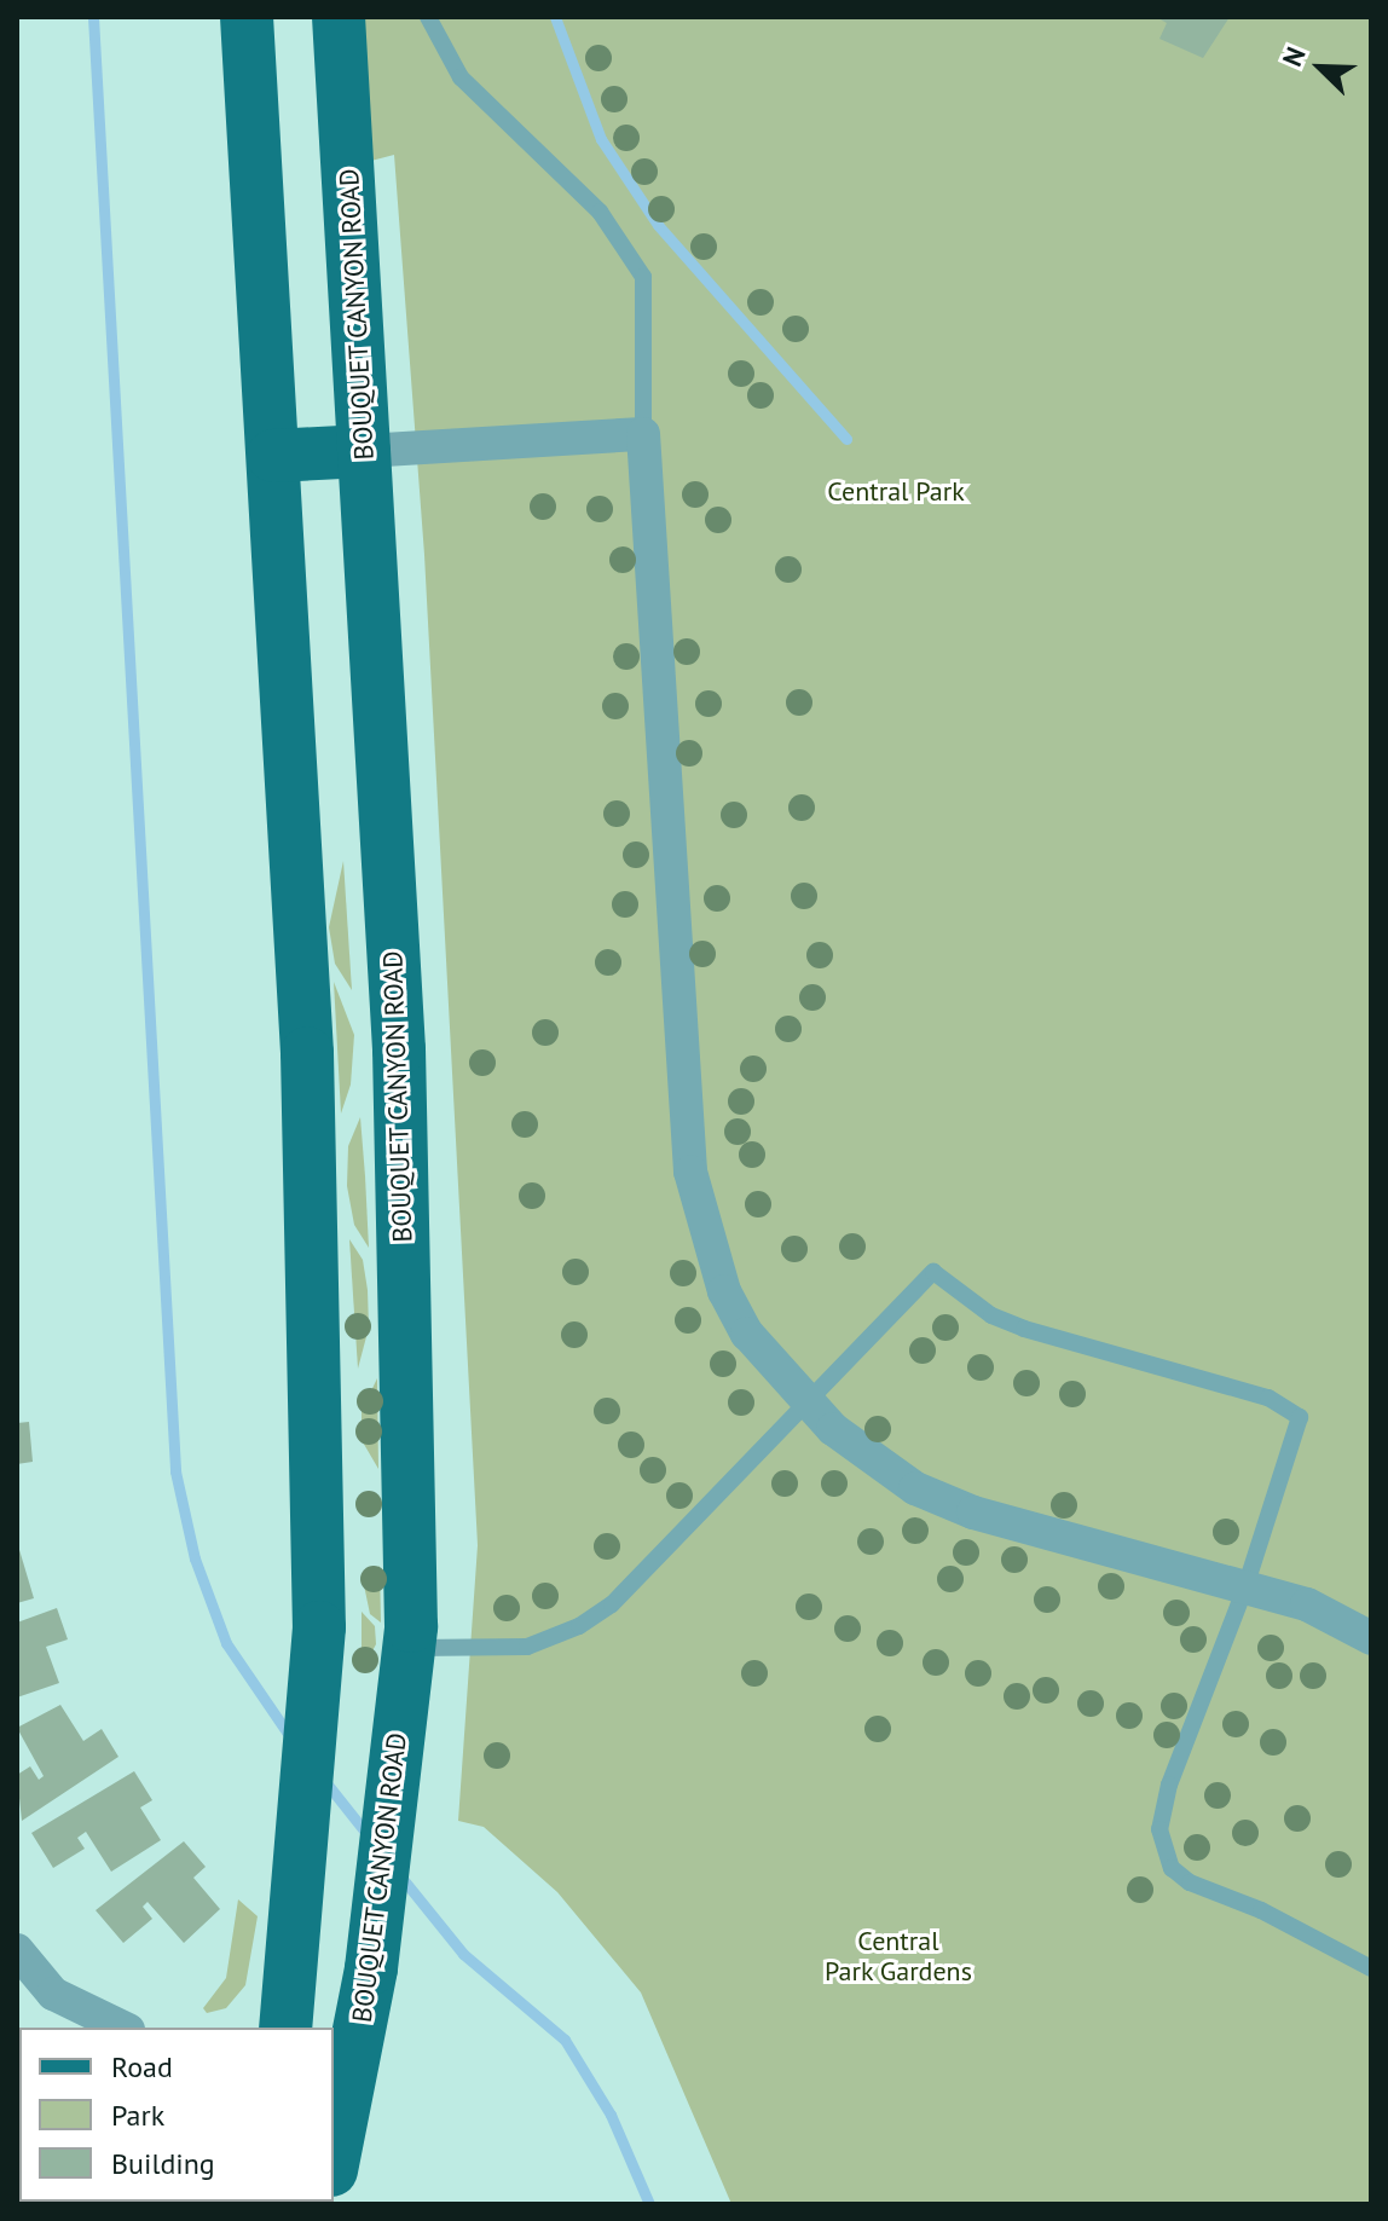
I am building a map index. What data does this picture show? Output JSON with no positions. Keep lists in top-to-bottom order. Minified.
{"streets":{"main road":["BOUQUET CANYON ROAD"]},"parks":["Central Park","Central Park Gardens"],"legend":["Road","Park","Building"],"north":"top left"}
